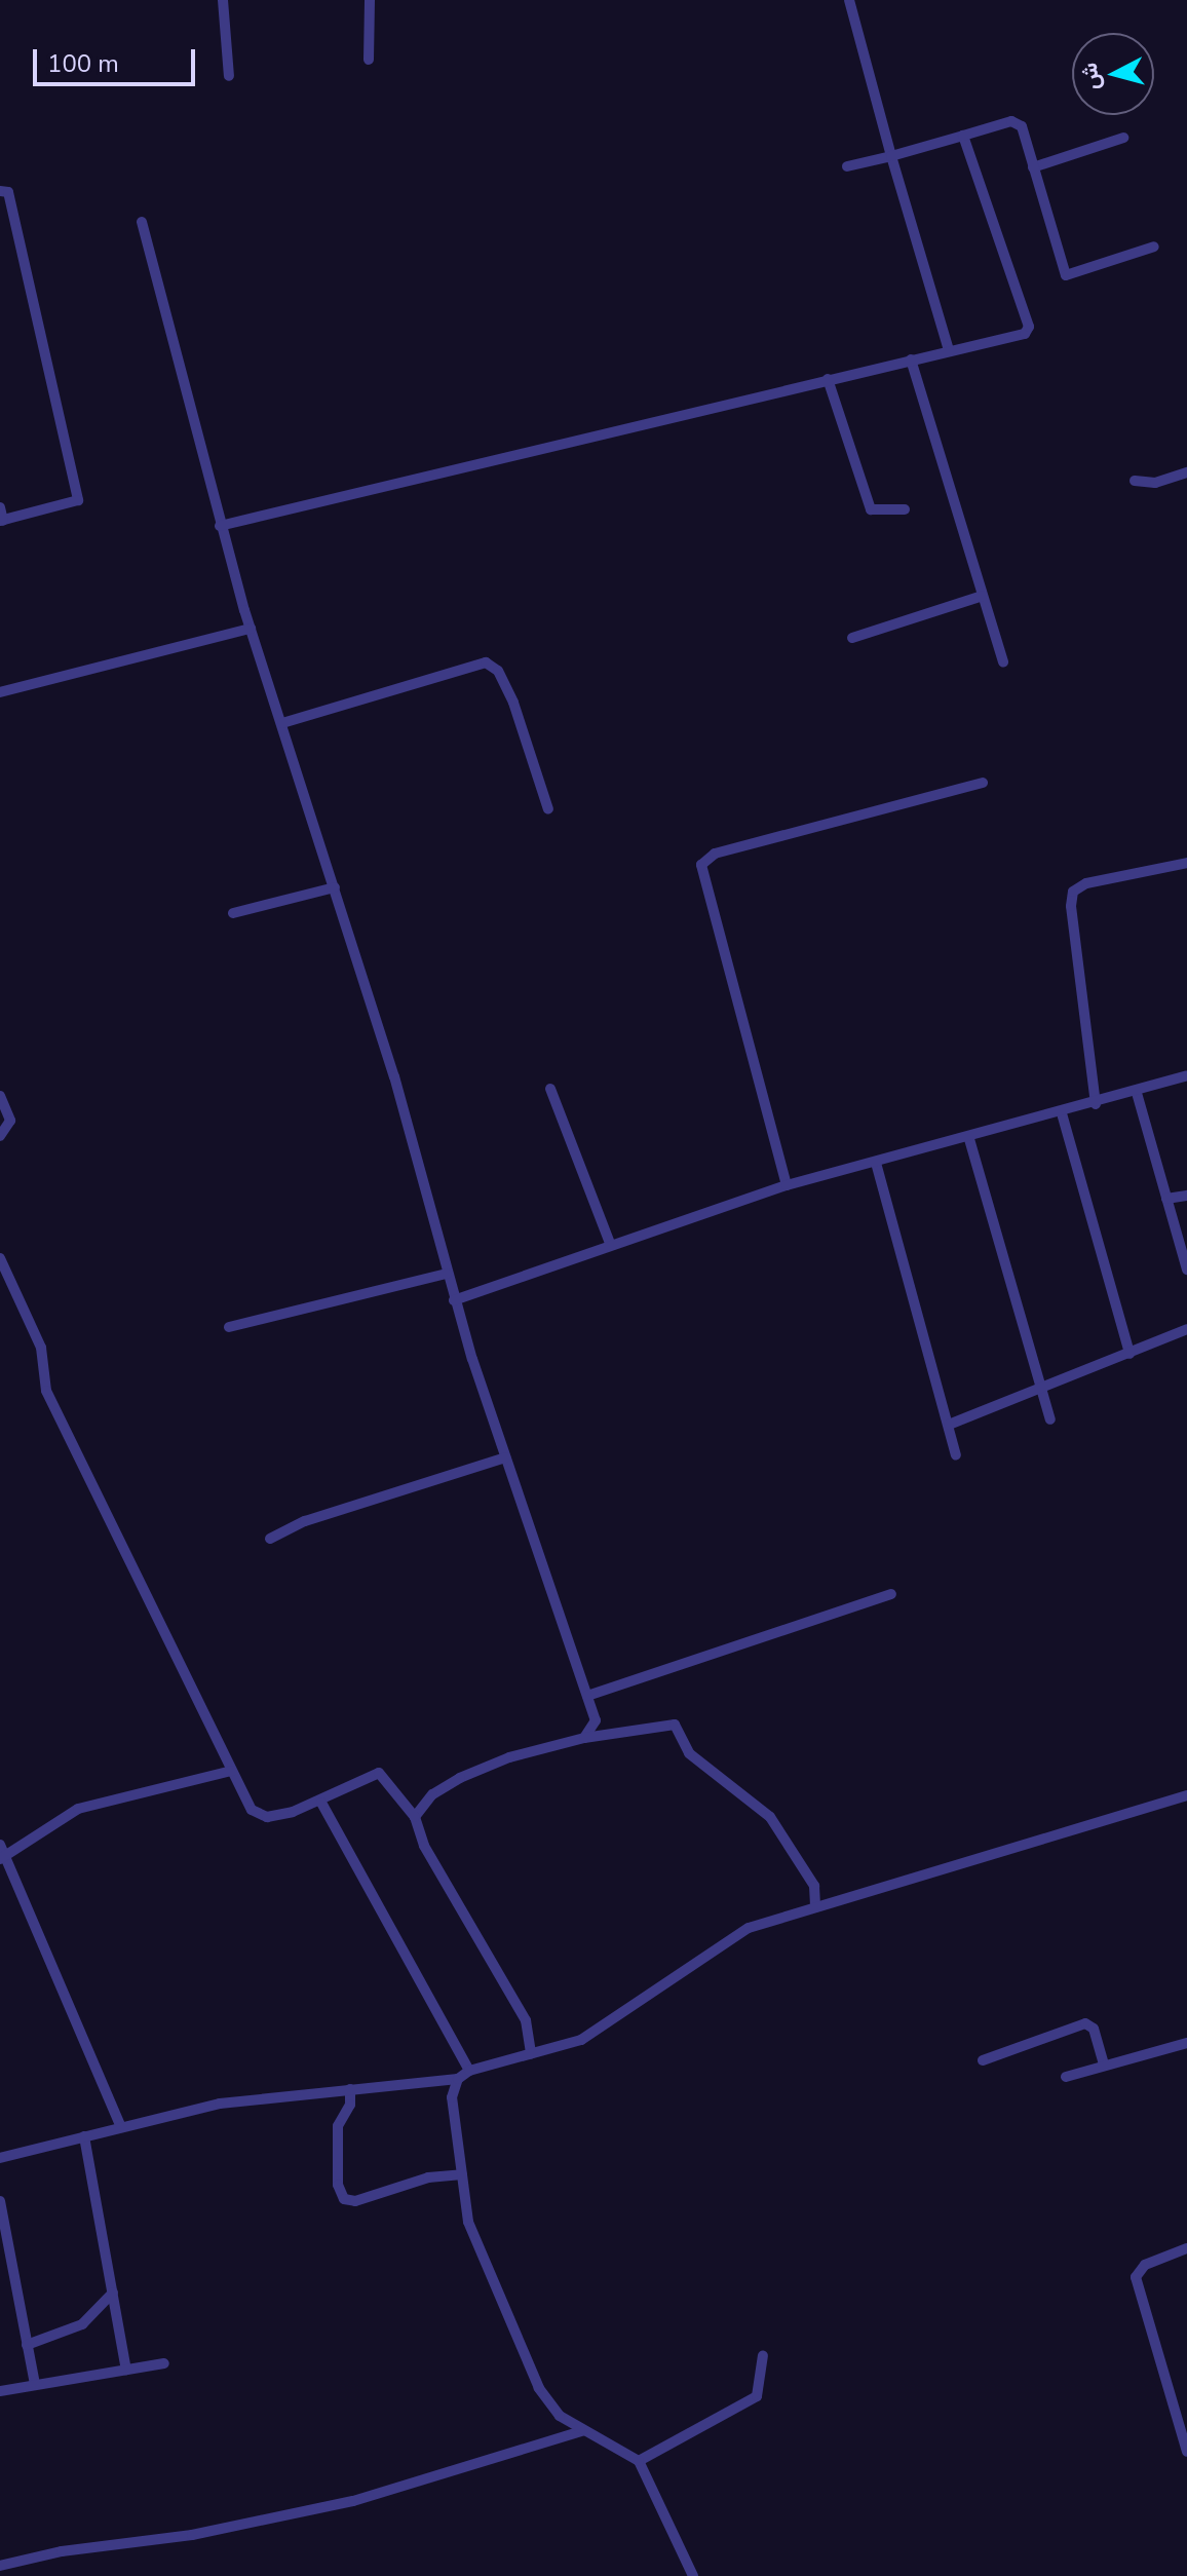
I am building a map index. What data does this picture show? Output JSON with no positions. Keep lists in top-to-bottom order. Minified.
{"scale_bar":"100 m","north":"left"}
